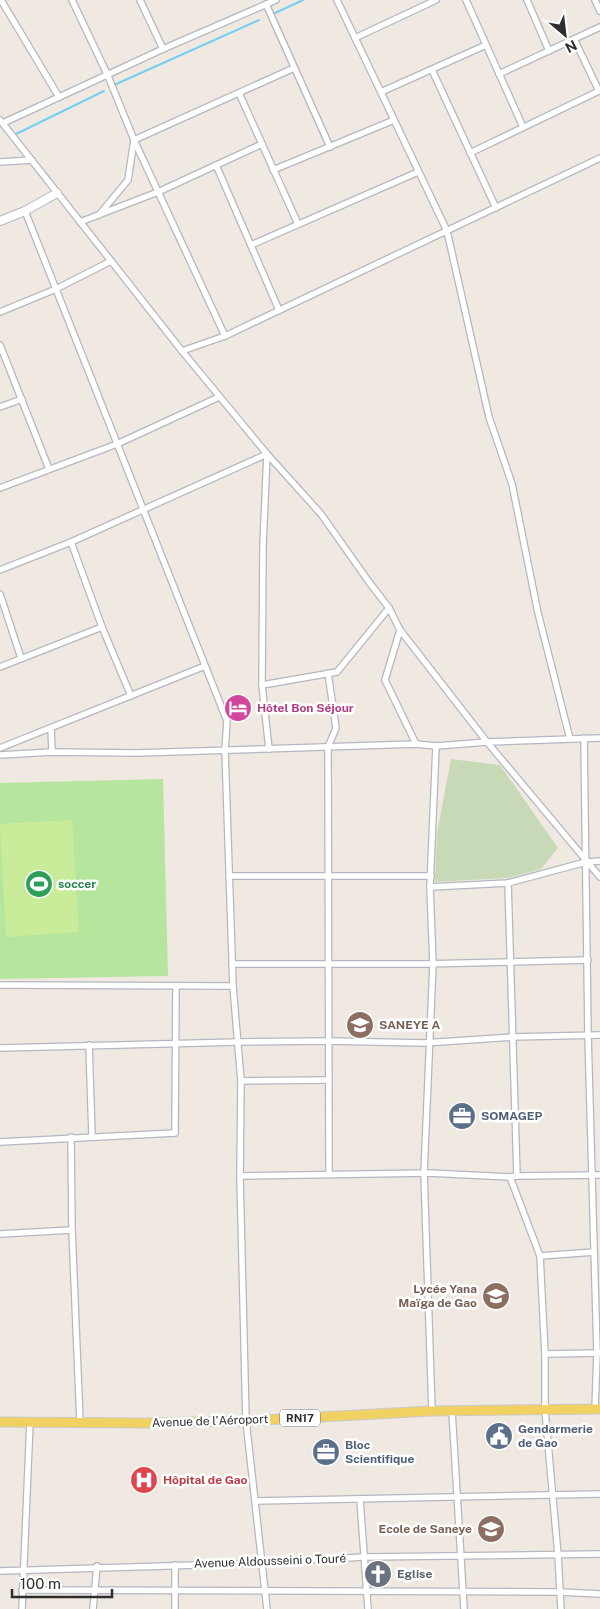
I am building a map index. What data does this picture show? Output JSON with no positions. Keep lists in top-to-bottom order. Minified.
{"streets":{"main road":["RN17","Avenue de l'Aéroport"],"street":["Avenue Aldousseini o Touré"]},"places":{"hotel":["Hôtel Bon Séjour"],"sports":["soccer"],"school or university":["SANEYE A","Lycée Yana Maïga de Gao","Ecole de Saneye"],"office":["SOMAGEP","Bloc Scientifique"],"public building":["Gendarmerie de Gao"],"hospital":["Hôpital de Gao"],"church":["Eglise"]},"scale_bar":"100 m","north":"bottom right"}
